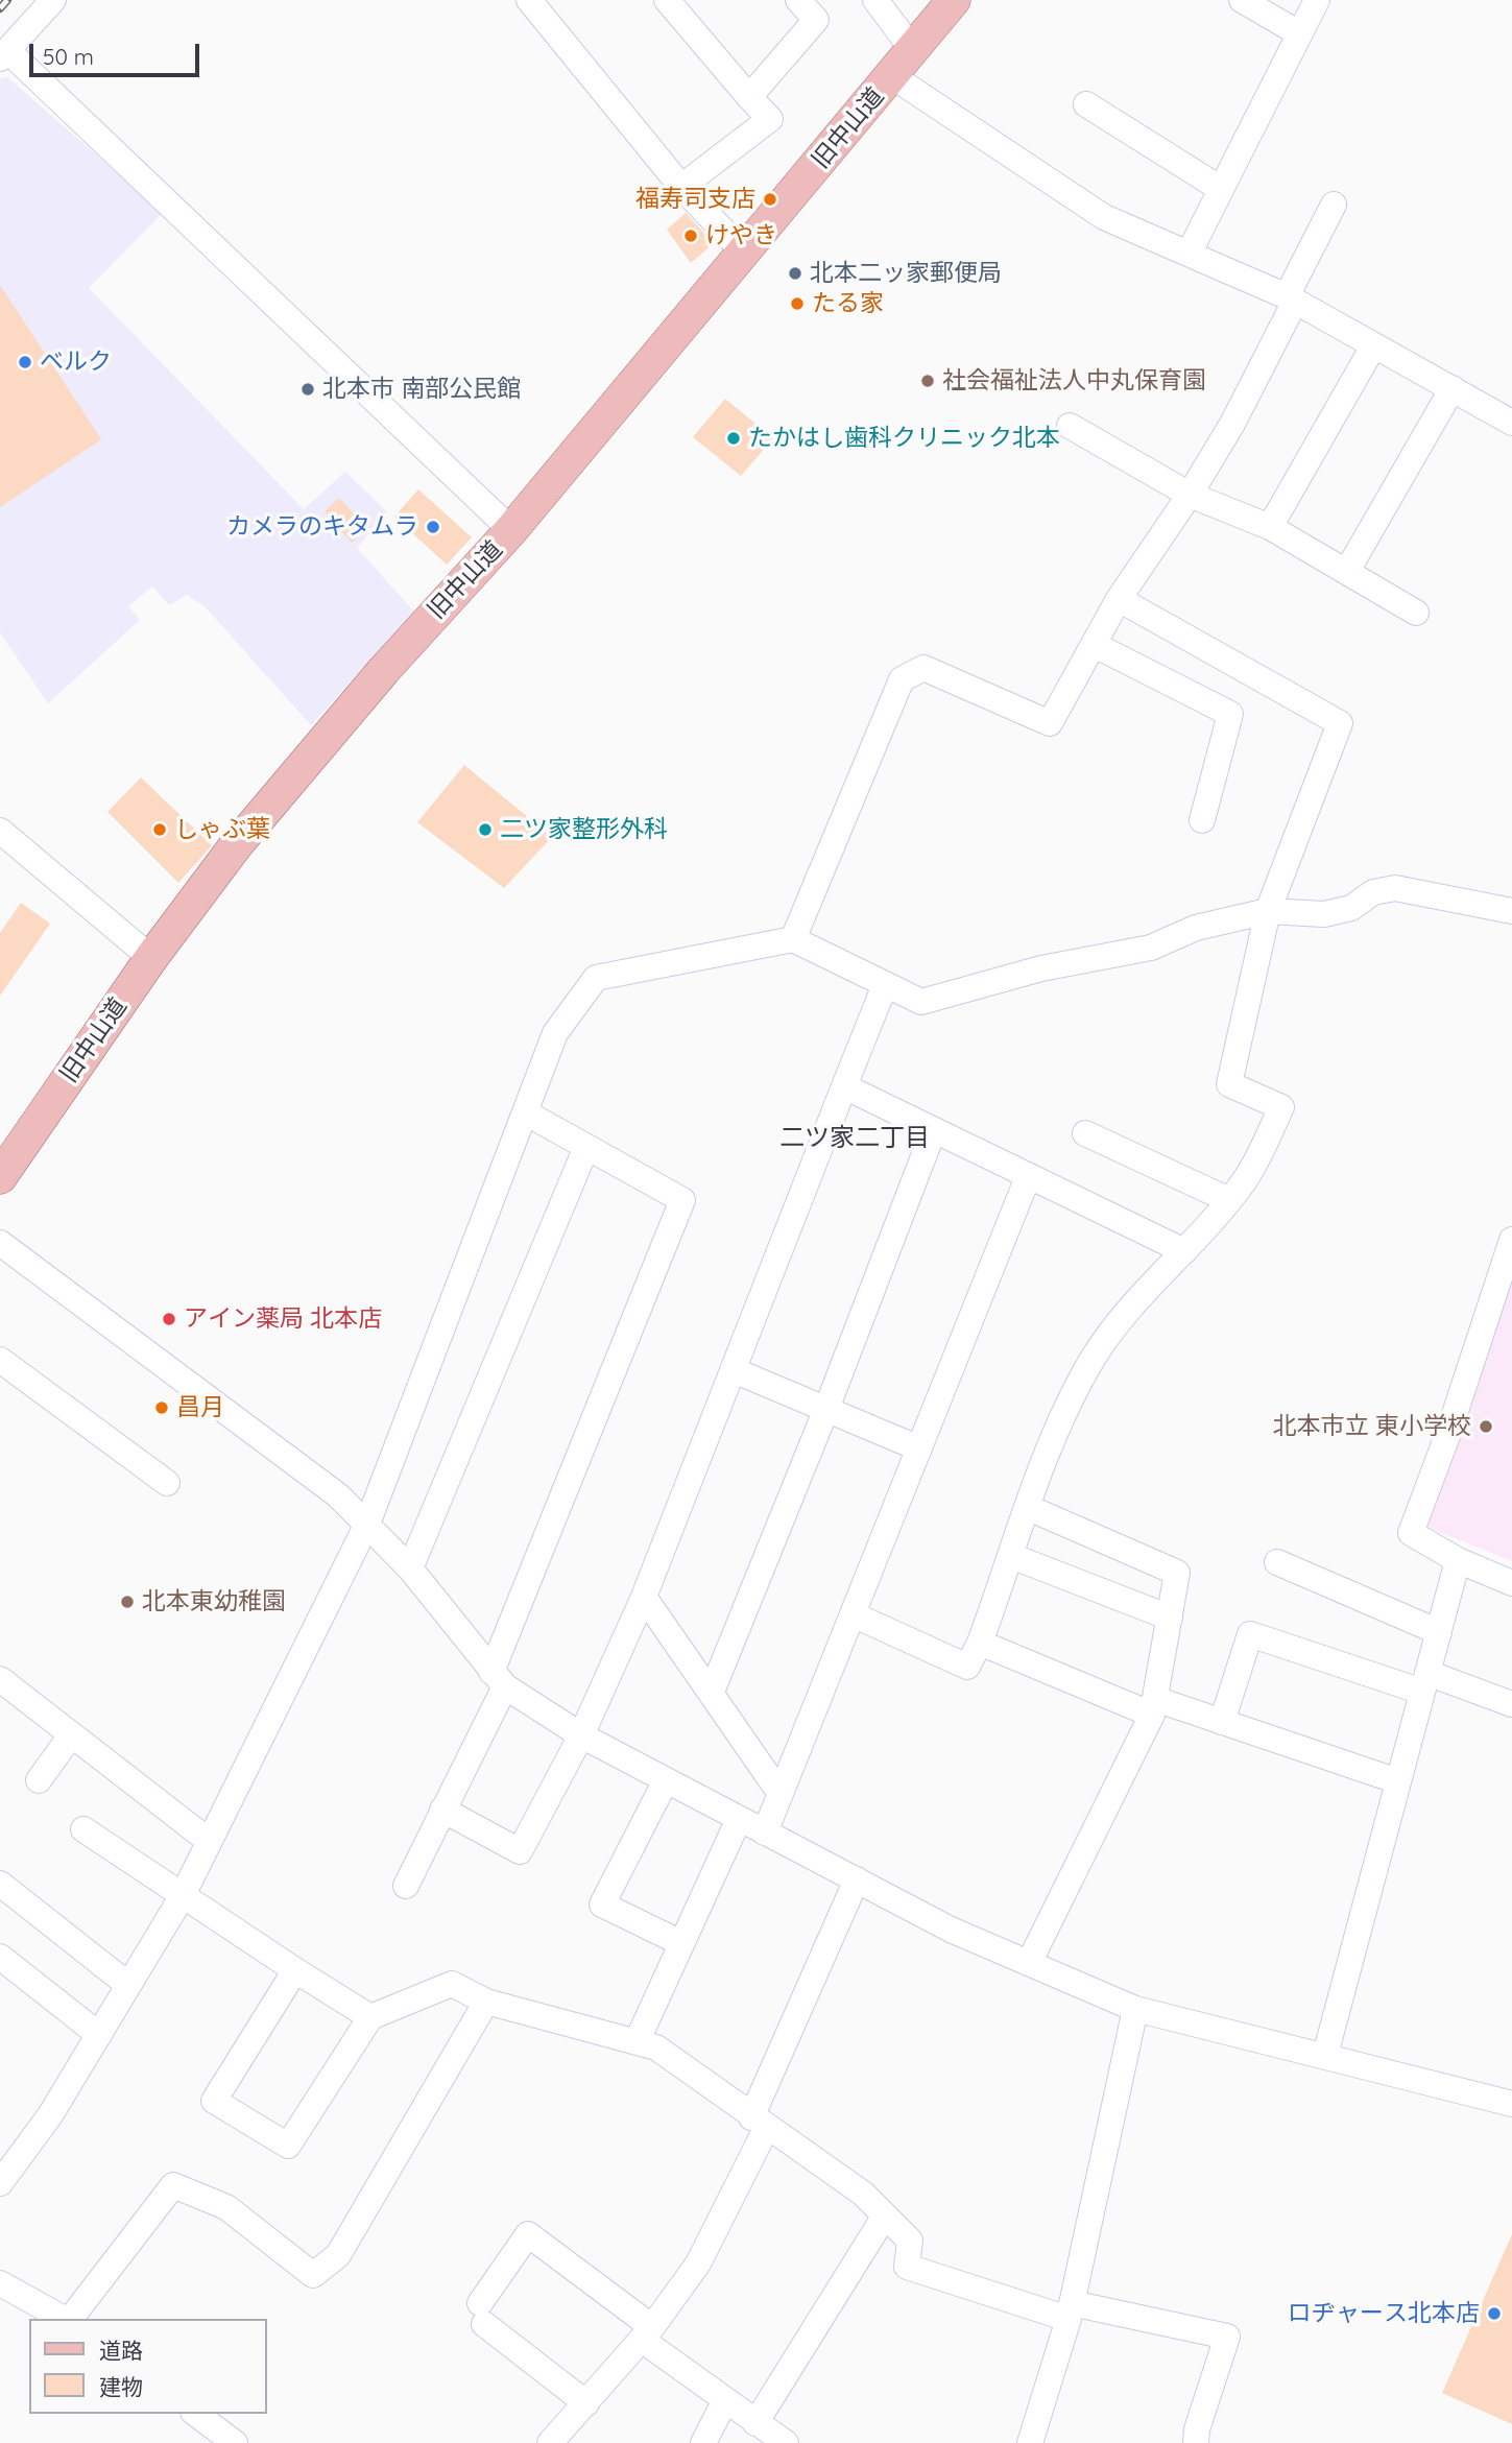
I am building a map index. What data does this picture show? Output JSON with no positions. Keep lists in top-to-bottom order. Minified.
{"streets":{"main road":["旧中山道"]},"districts":["二ツ家二丁目"],"places":["福寿司支店","けやき","北本二ッ家郵便局","たる家","ベルク","社会福祉法人中丸保育園","北本市 南部公民館","たかはし歯科クリニック北本","カメラのキタムラ","しゃぶ葉","二ツ家整形外科","アイン薬局 北本店","昌月","北本市立 東小学校","北本東幼稚園","ロヂャース北本店"],"legend":["道路","建物"],"scale_bar":"50 m"}
